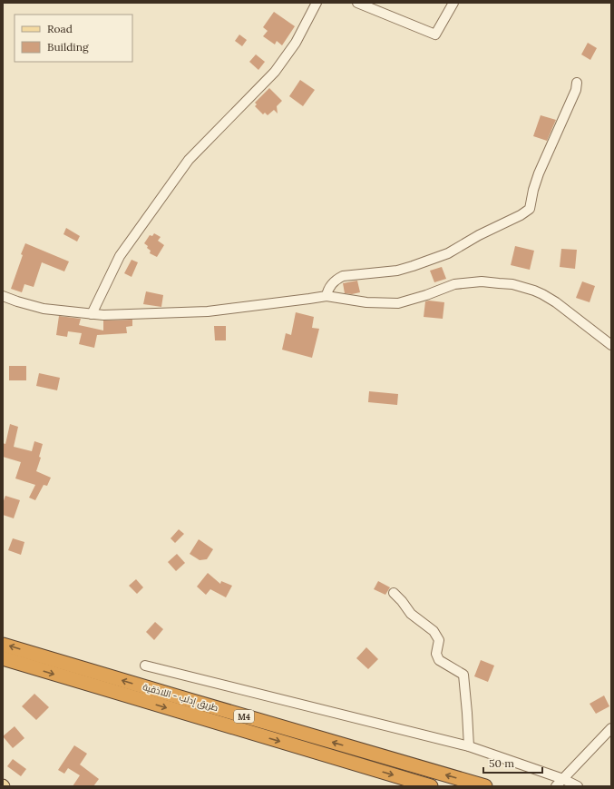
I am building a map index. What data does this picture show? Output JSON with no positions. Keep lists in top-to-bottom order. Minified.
{"streets":{"highway":["طريق إدلب - اللاذقية","M4"]},"legend":["Road","Building"],"scale_bar":"50 m"}
